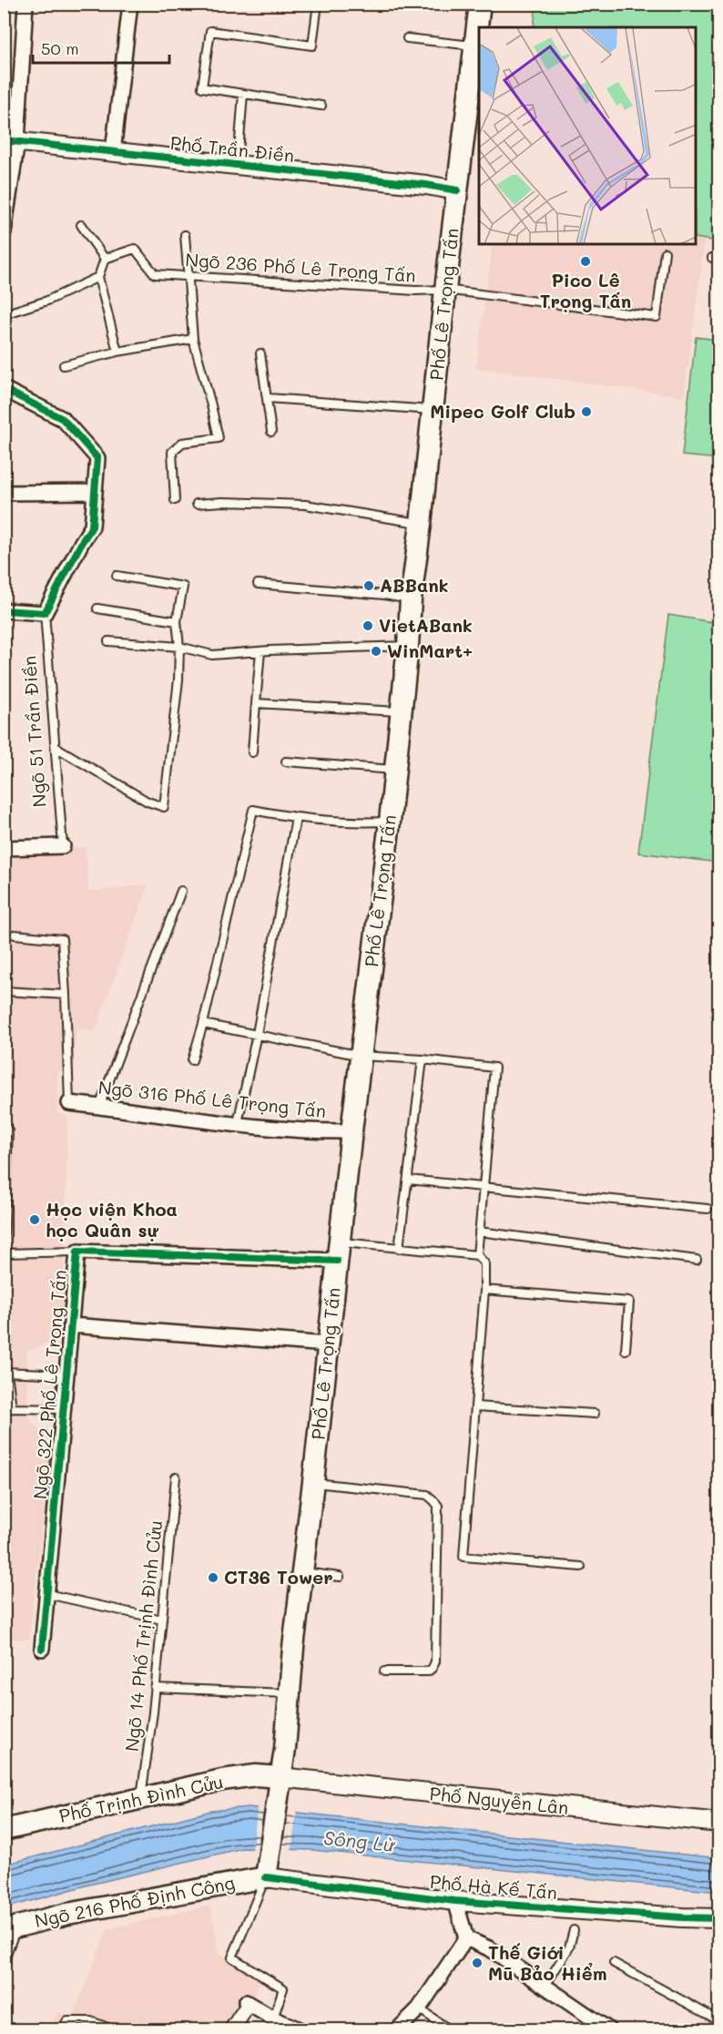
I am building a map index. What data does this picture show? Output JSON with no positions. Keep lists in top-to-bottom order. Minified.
{"streets":{"main road":["Phố Lê Trọng Tấn","Phố Trịnh Đình Cửu","Ngõ 216 Phố Định Công"],"street":["Phố Trần Điền","Ngõ 316 Phố Lê Trọng Tấn","Ngõ 322 Phố Lê Trọng Tấn","Phố Nguyễn Lân","Phố Hà Kế Tấn"],"lane":["Ngõ 236 Phố Lê Trọng Tấn","Ngõ 51 Trần Điền","Ngõ 14 Phố Trịnh Đình Cửu"]},"crossings":[["Phố Trần Điền","Phố Lê Trọng Tấn"],["Ngõ 236 Phố Lê Trọng Tấn","Phố Lê Trọng Tấn"],["Phố Lê Trọng Tấn","Ngõ 316 Phố Lê Trọng Tấn"],["Phố Lê Trọng Tấn","Ngõ 322 Phố Lê Trọng Tấn"],["Phố Lê Trọng Tấn","Phố Trịnh Đình Cửu"],["Phố Lê Trọng Tấn","Phố Nguyễn Lân"],["Phố Lê Trọng Tấn","Phố Hà Kế Tấn"],["Phố Lê Trọng Tấn","Ngõ 216 Phố Định Công"],["Ngõ 14 Phố Trịnh Đình Cửu","Phố Trịnh Đình Cửu"],["Phố Trịnh Đình Cửu","Phố Nguyễn Lân"],["Phố Hà Kế Tấn","Ngõ 216 Phố Định Công"]],"water":["Sông Lừ"],"places":["Pico Lê Trọng Tấn","Mipec Golf Club","ABBank","VietABank","WinMart+","Học viện Khoa học Quân sự","CT36 Tower","Thế Giới Mũ Bảo Hiểm"],"scale_bar":"50 m"}
